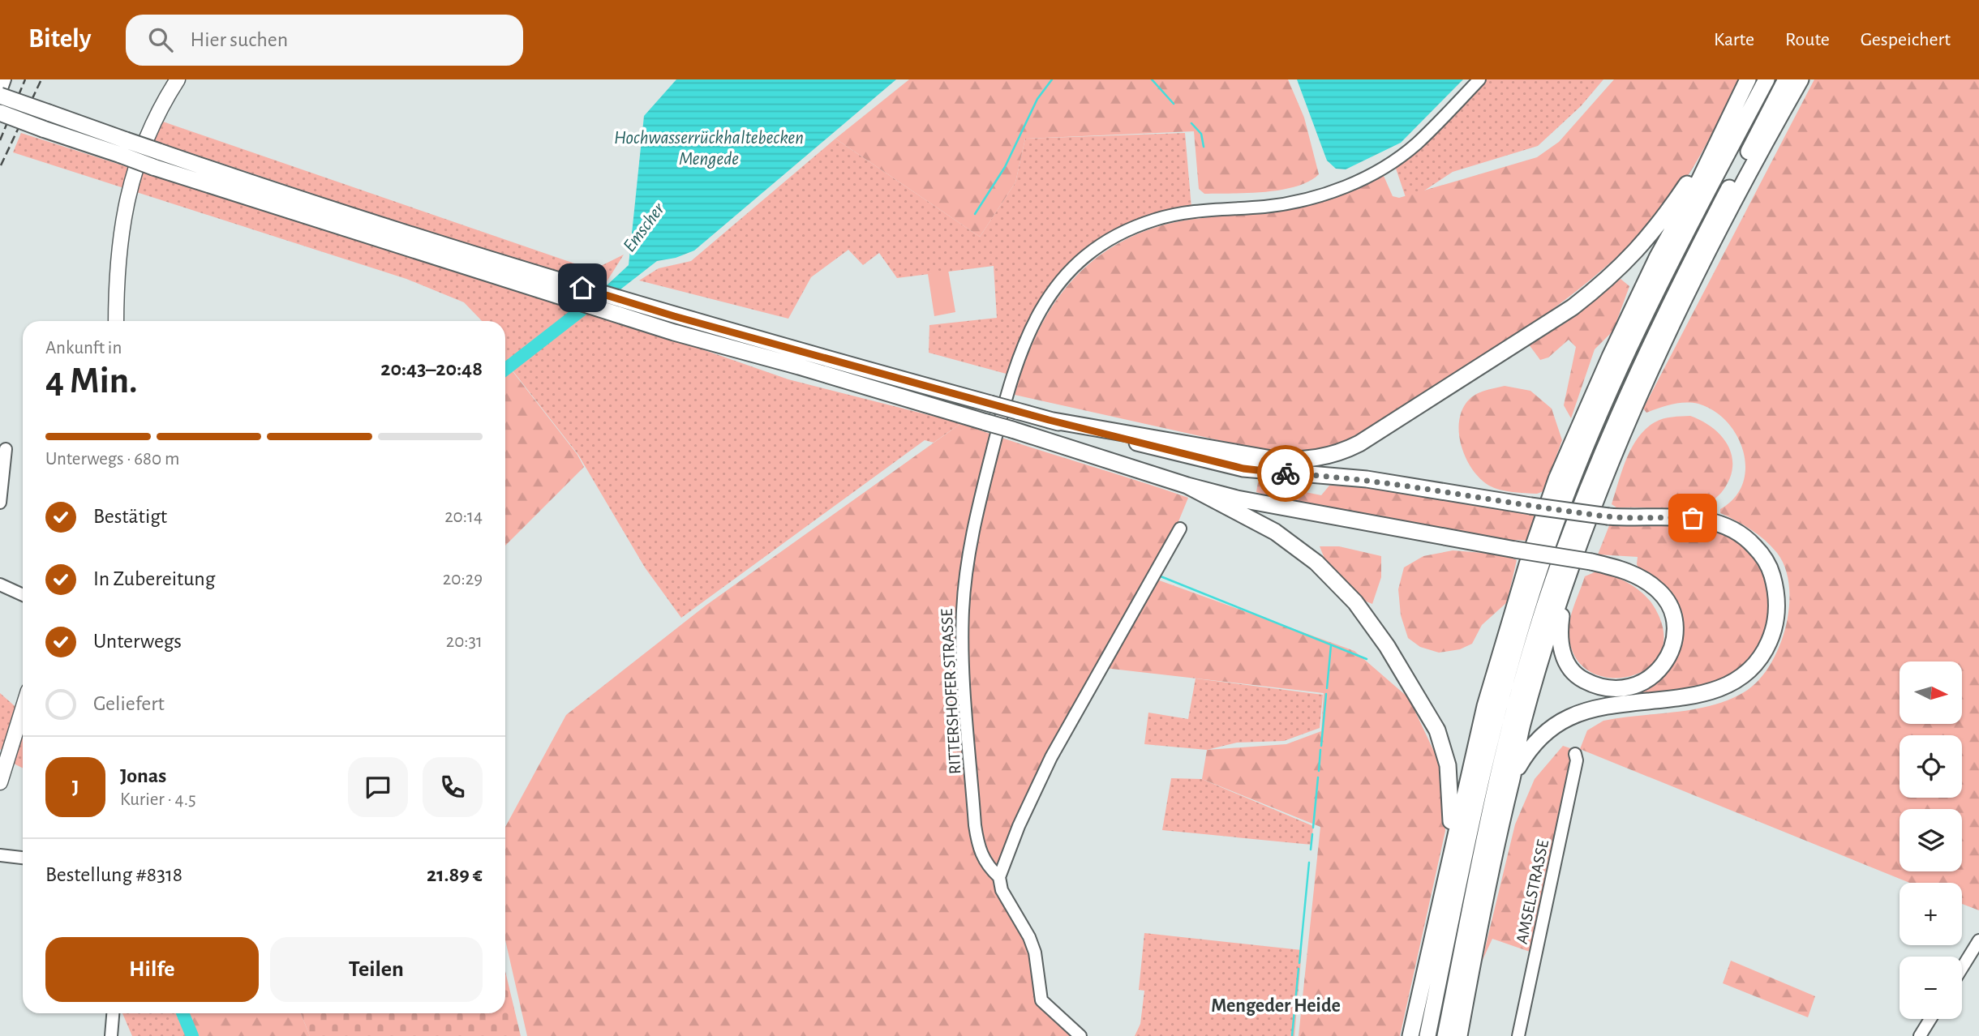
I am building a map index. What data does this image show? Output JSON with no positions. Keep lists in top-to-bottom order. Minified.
{"streets":{"street":["RITTERSHOFER STRASSE","AMSELSTRASSE"]},"districts":["Mengeder Heide"],"water":["Hochwasserrückhaltebecken Mengede","Emscher"],"north":"right","page":{"header":"Bitely","search":"Hier suchen","nav":["Karte","Route","Gespeichert"],"heading":["4 Min.","Ankunft in","20:43–20:48"],"panel":["Jonas","Kurier · 4.5","Bestellung #8318","21.89 €"],"bar":"Unterwegs · 680 m","list":[["Bestätigt","20:14"],["In Zubereitung","20:29"],["Unterwegs","20:31"],"Geliefert"],"map_buttons":["+","−"],"round":"J","buttons":["Hilfe","Teilen"]}}
